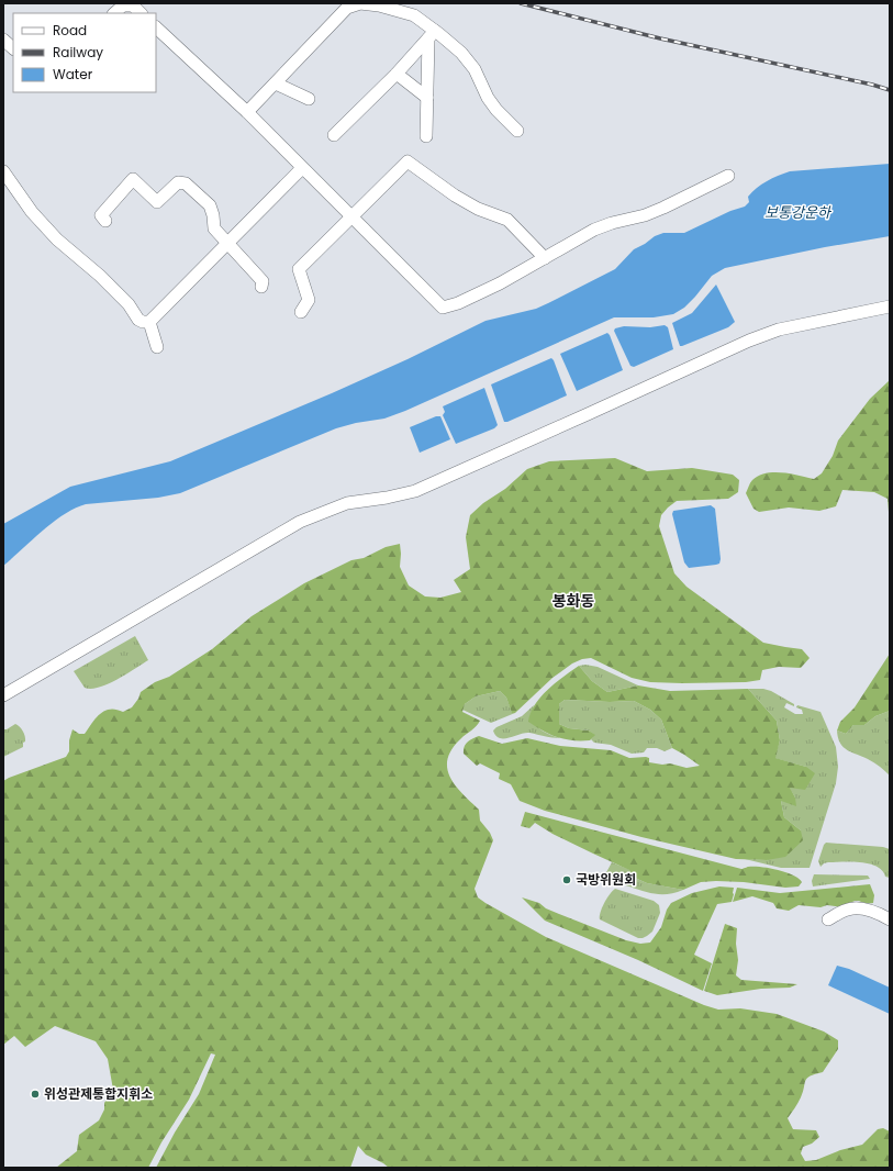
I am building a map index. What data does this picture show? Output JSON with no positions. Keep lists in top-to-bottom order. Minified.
{"districts":["봉화동"],"water":["보통강운하"],"places":["국방위원회","위성관제통합지휘소"],"legend":["Road","Railway","Water"]}
